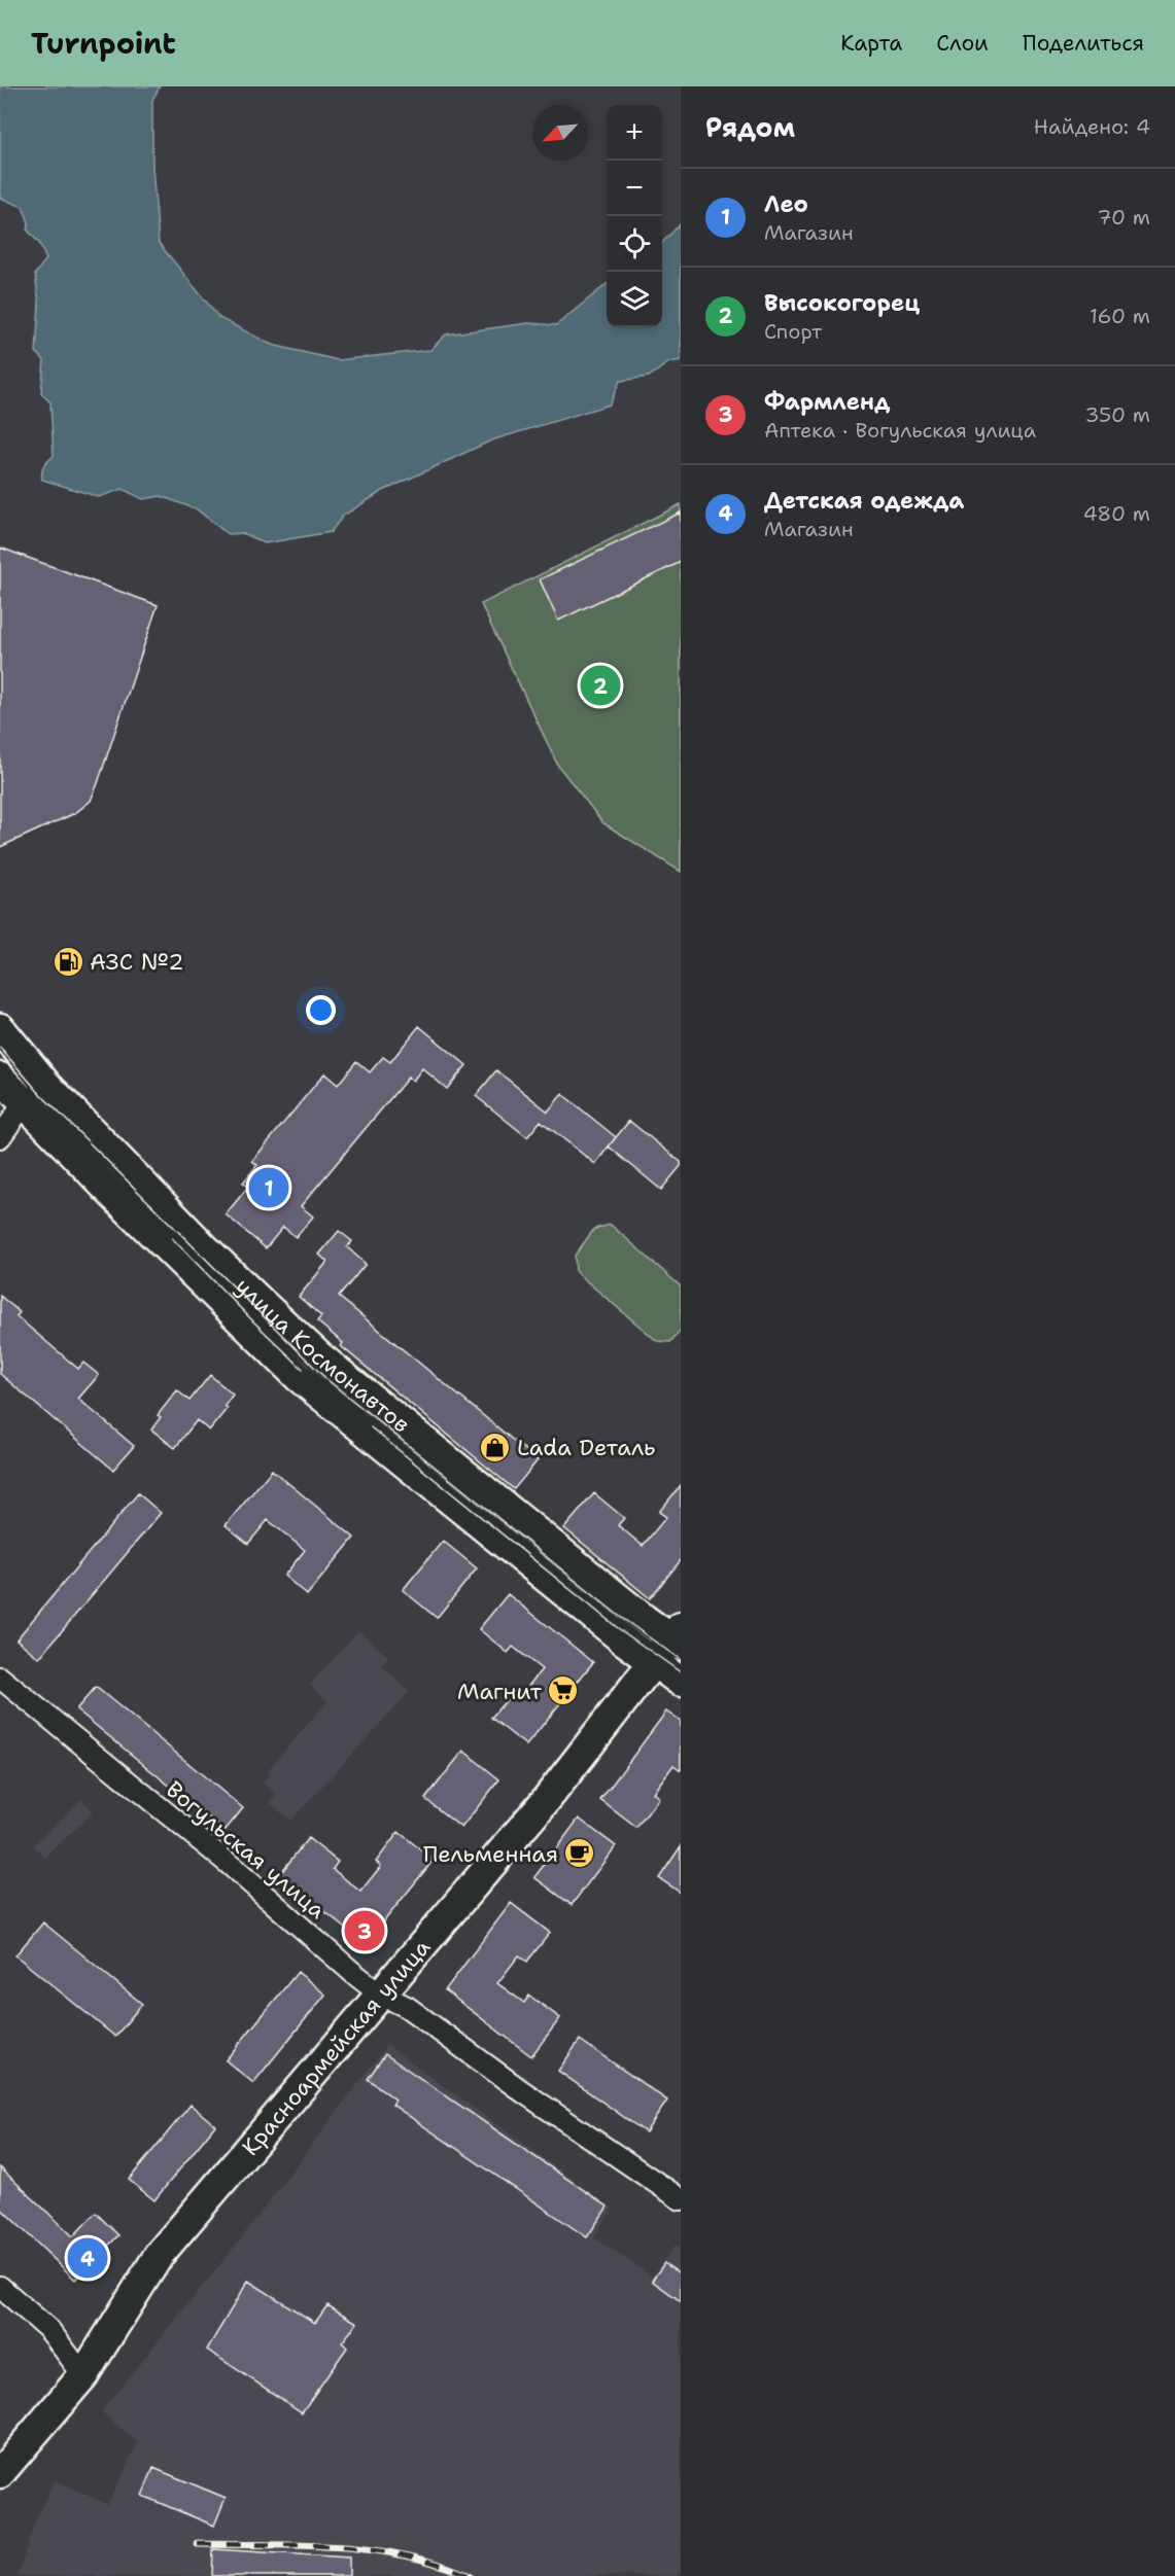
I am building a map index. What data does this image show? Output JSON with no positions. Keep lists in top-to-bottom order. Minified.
{"streets":{"main road":["улица Космонавтов","Красноармейская улица"],"street":["Вогульская улица"]},"crossings":[["улица Космонавтов","Красноармейская улица"],["Вогульская улица","Красноармейская улица"]],"places":{"fuel station":["АЗС №2"],"shop":["Lada Dеталь"],"supermarket":["Магнит"],"cafe":["Пельменная"]},"north":"bottom left","page":{"header":"Turnpoint","nav":["Карта","Слои","Поделиться"],"heading":["Рядом","Найдено: 4"],"map_buttons":["+","−"],"list":[{"mark":"1","name":"Лео","note":"Магазин","value":"70 m"},{"mark":"2","name":"Высокогорец","note":"Спорт","value":"160 m"},{"mark":"3","name":"Фармленд","note":"Аптека · Вогульская улица","value":"350 m"},{"mark":"4","name":"Детская одежда","note":"Магазин","value":"480 m"}],"pins":["2","1","3","4"]}}
